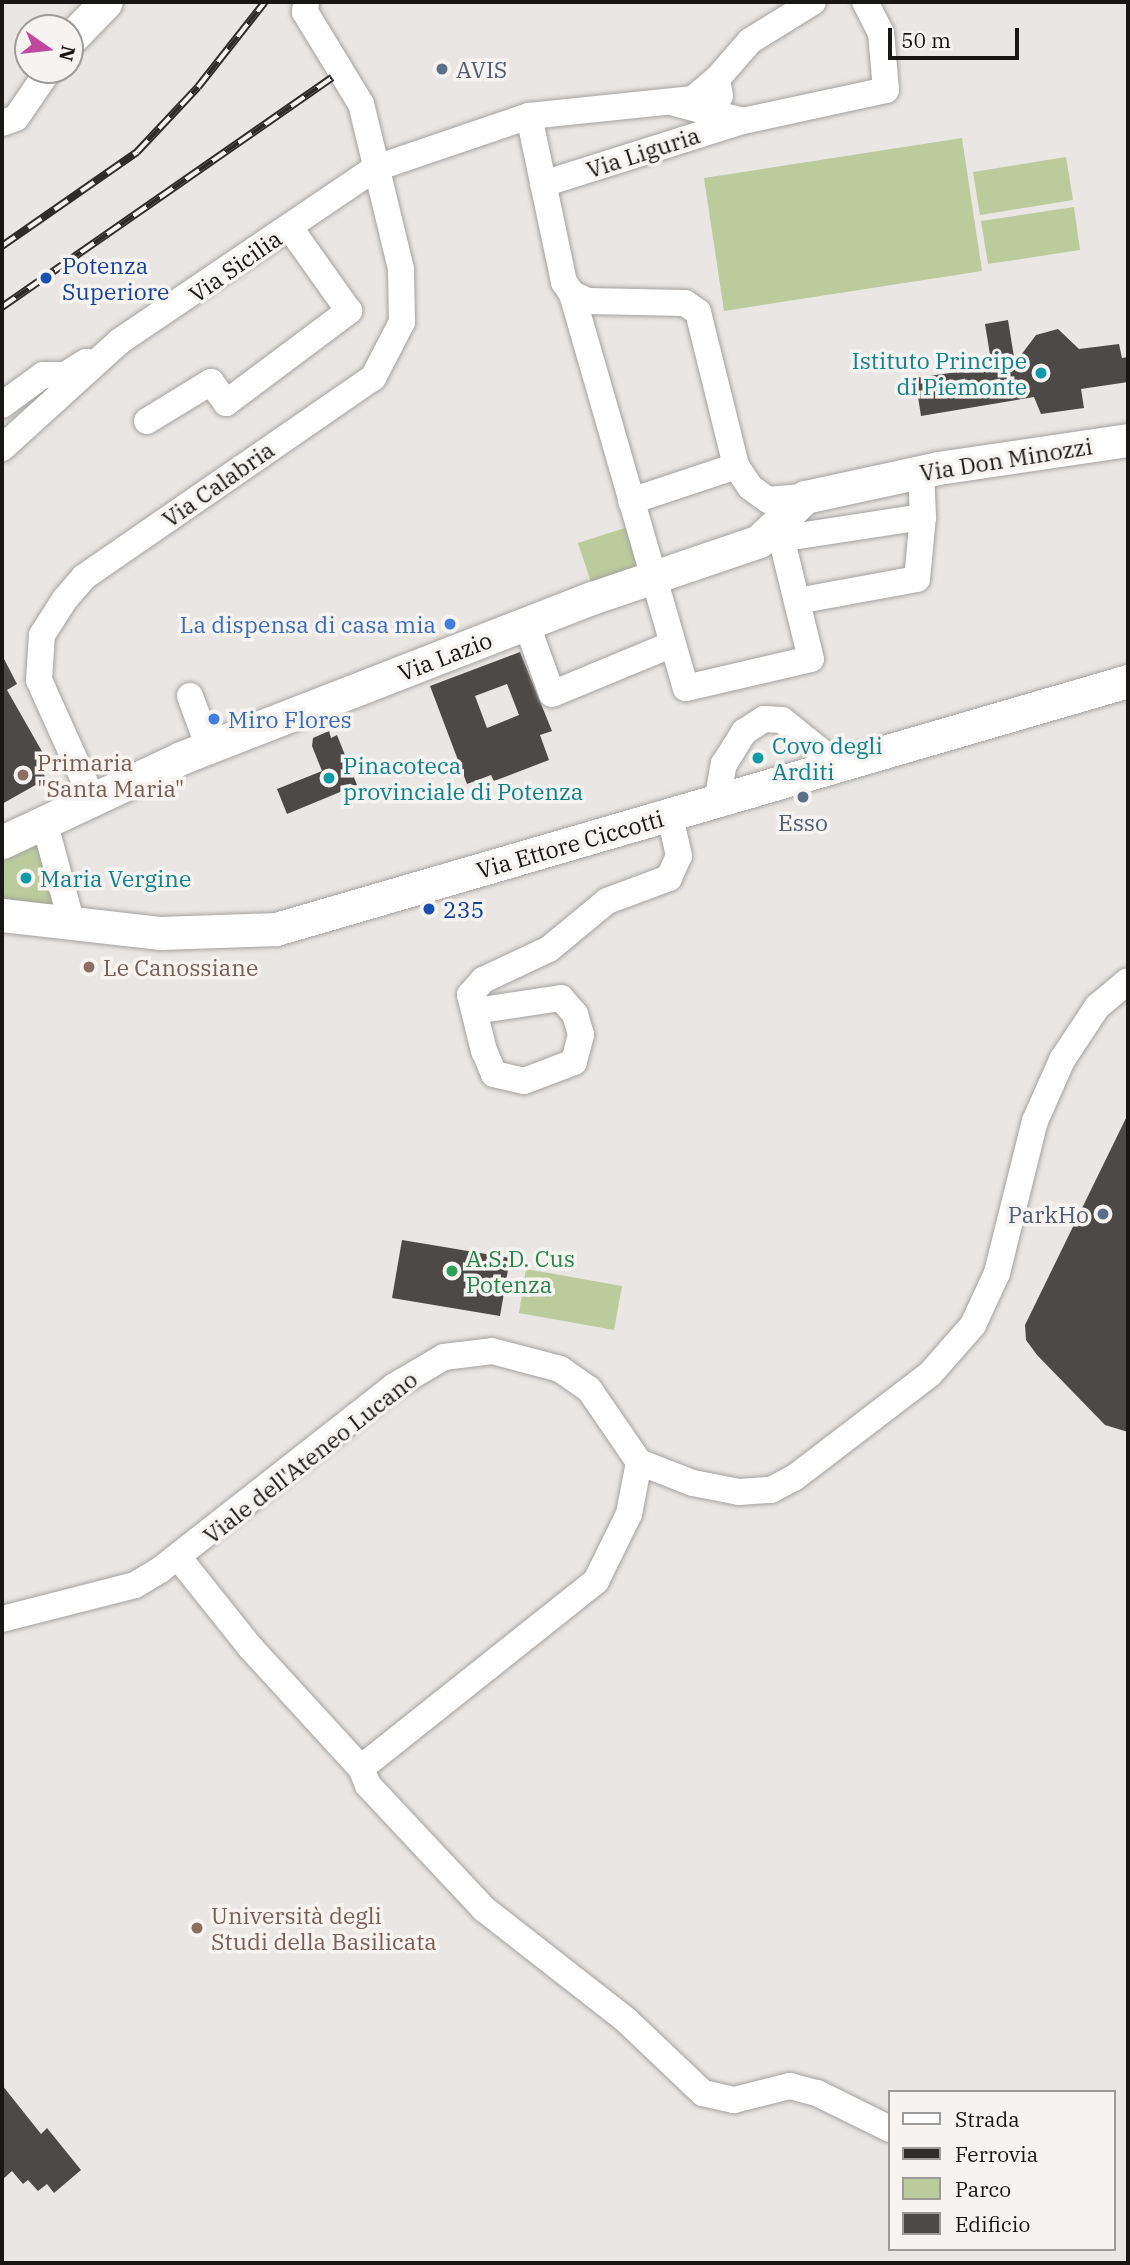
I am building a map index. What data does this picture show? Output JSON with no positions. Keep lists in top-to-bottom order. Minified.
{"streets":{"main road":["Via Don Minozzi","Via Lazio","Via Ettore Ciccotti"],"street":["Via Liguria","Via Sicilia","Via Calabria","Viale dell'Ateneo Lucano"]},"crossings":[["Via Sicilia","Via Calabria"],["Via Don Minozzi","Via Lazio"],["Via Calabria","Via Lazio"]],"places":["AVIS","Potenza Superiore","Istituto Principe di Piemonte","La dispensa di casa mia","Miro Flores","Covo degli Arditi","Primaria \"Santa Maria\"","Pinacoteca provinciale di Potenza","Esso","Maria Vergine","235","Le Canossiane","ParkHo","A.S.D. Cus Potenza","Università degli Studi della Basilicata"],"legend":["Strada","Ferrovia","Parco","Edificio"],"scale_bar":"50 m","north":"right"}
